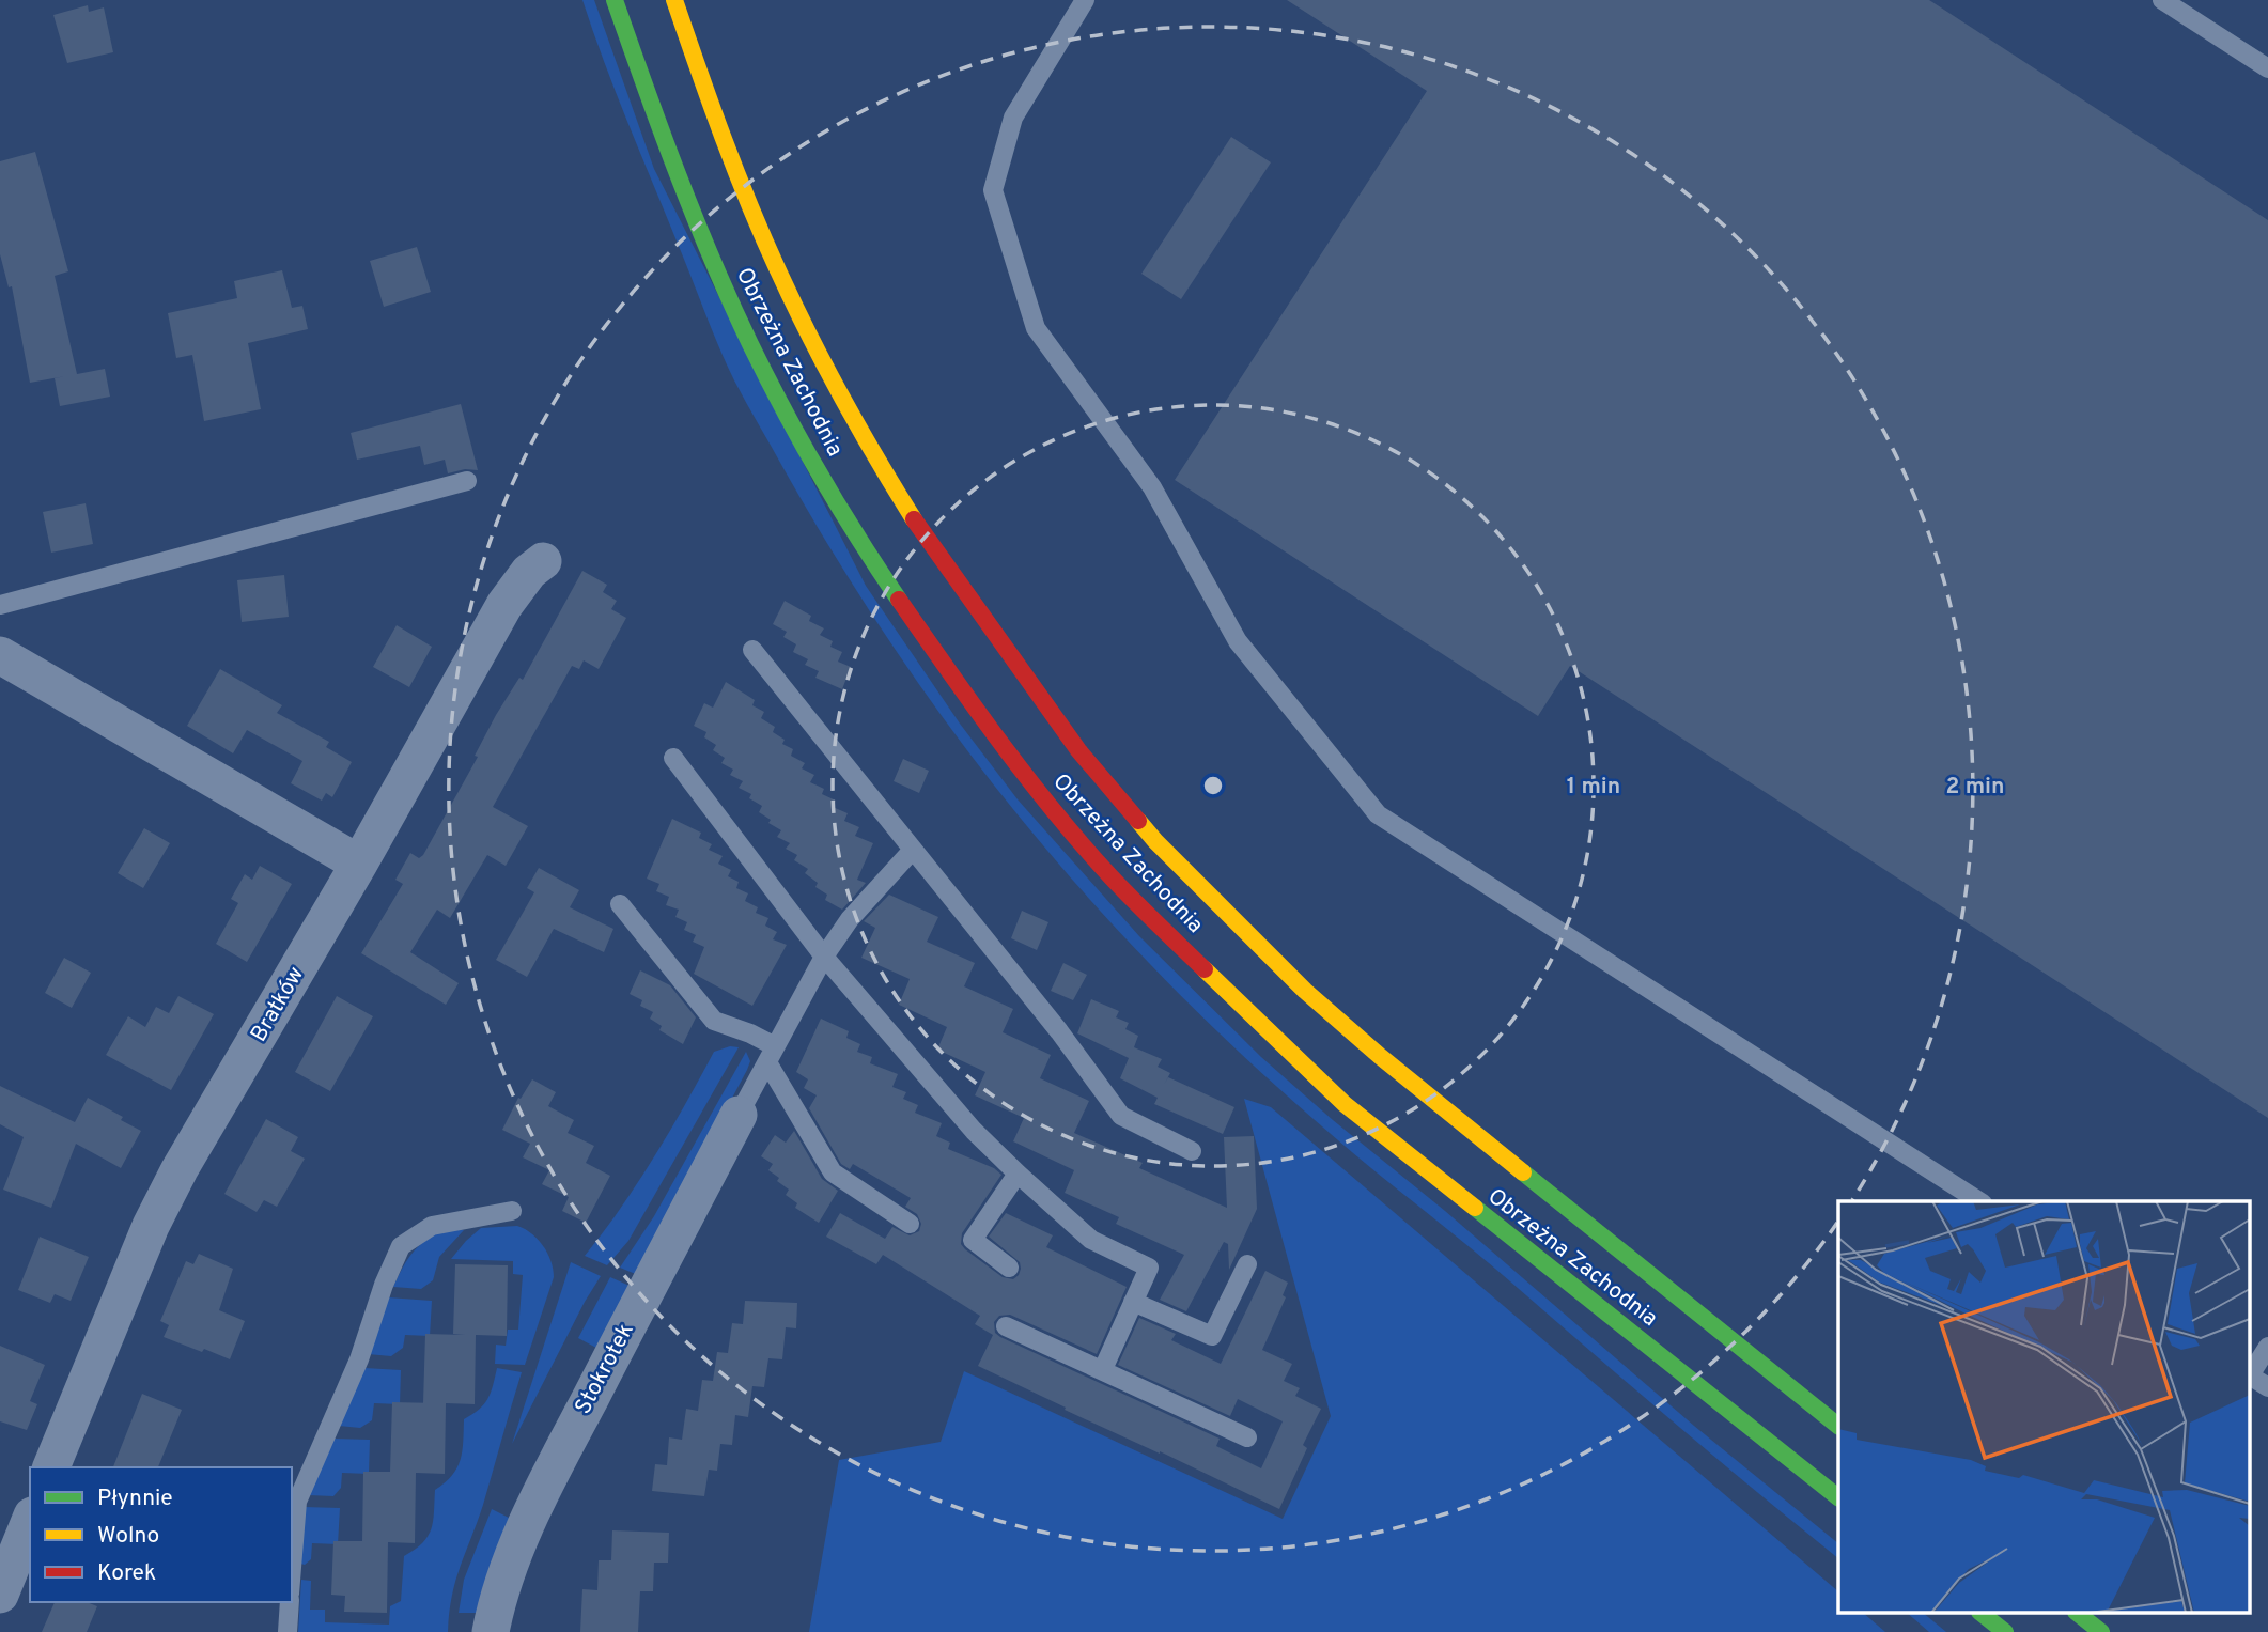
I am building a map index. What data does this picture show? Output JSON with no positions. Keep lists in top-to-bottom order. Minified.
{"streets":{"street":["Obrzeżna Zachodnia","Bratków","Stokrotek"]},"legend":["Płynnie","Wolno","Korek"],"rings":["1 min","2 min"]}
